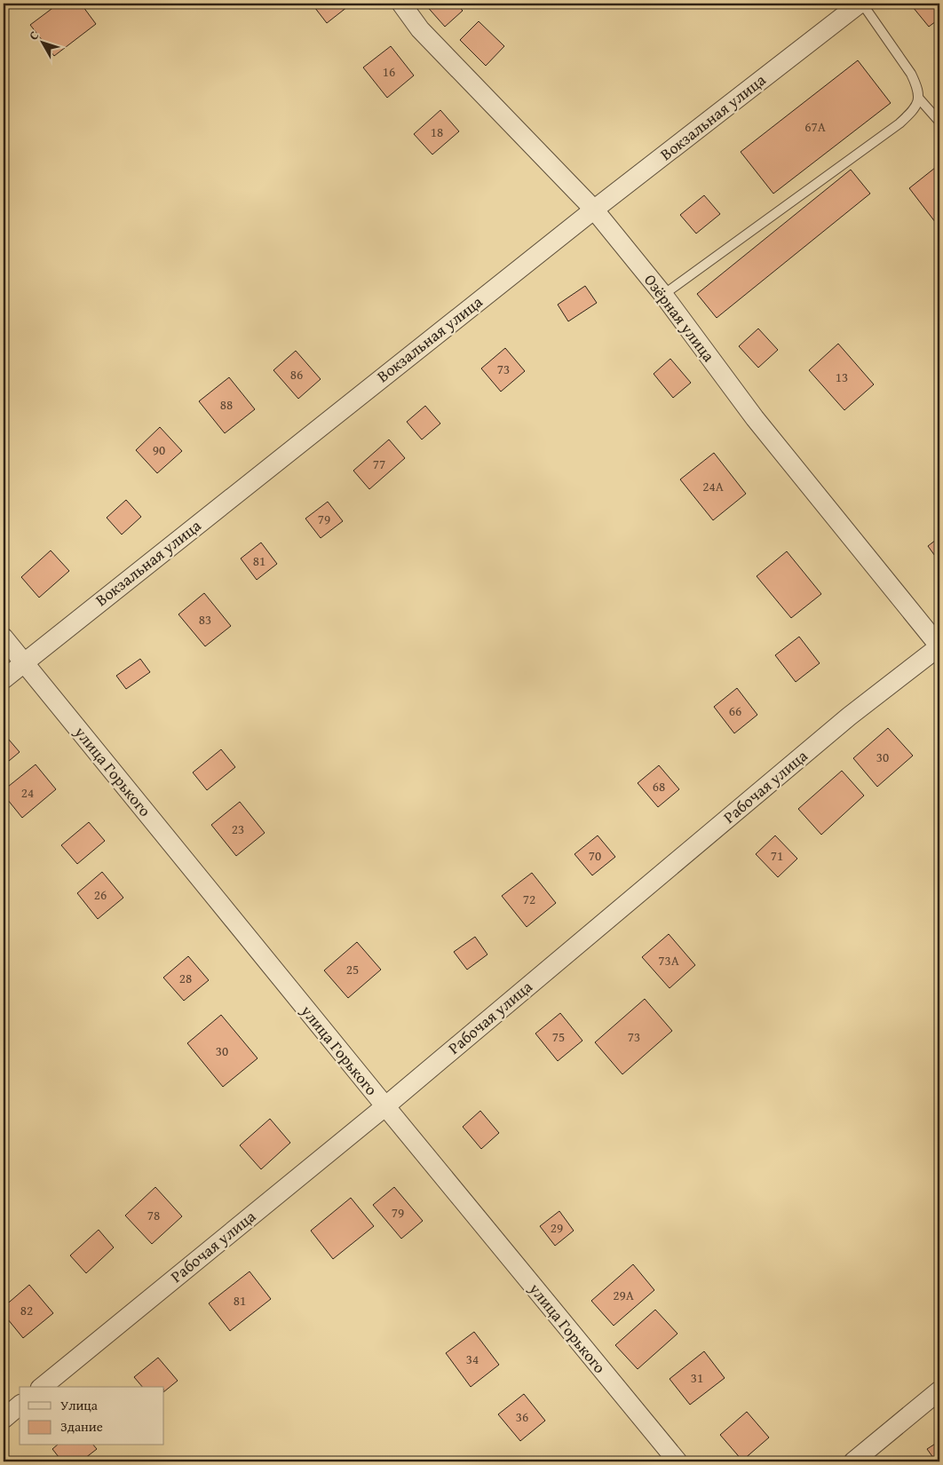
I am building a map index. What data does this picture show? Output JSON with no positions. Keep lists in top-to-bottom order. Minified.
{"streets":{"street":["Вокзальная улица","Озёрная улица","улица Горького","Рабочая улица"]},"crossings":[["Вокзальная улица","Озёрная улица"],["Вокзальная улица","улица Горького"],["Озёрная улица","Рабочая улица"],["улица Горького","Рабочая улица"]],"house_numbers":["16","67А","18","73","86","13","88","90","77","24А","79","81","83","66","30","68","24","23","70","71","26","72","73А","25","28","75","73","30","79","78","29","29А","81","82","34","31","36"],"legend":["Улица","Здание"],"north":"top left"}
